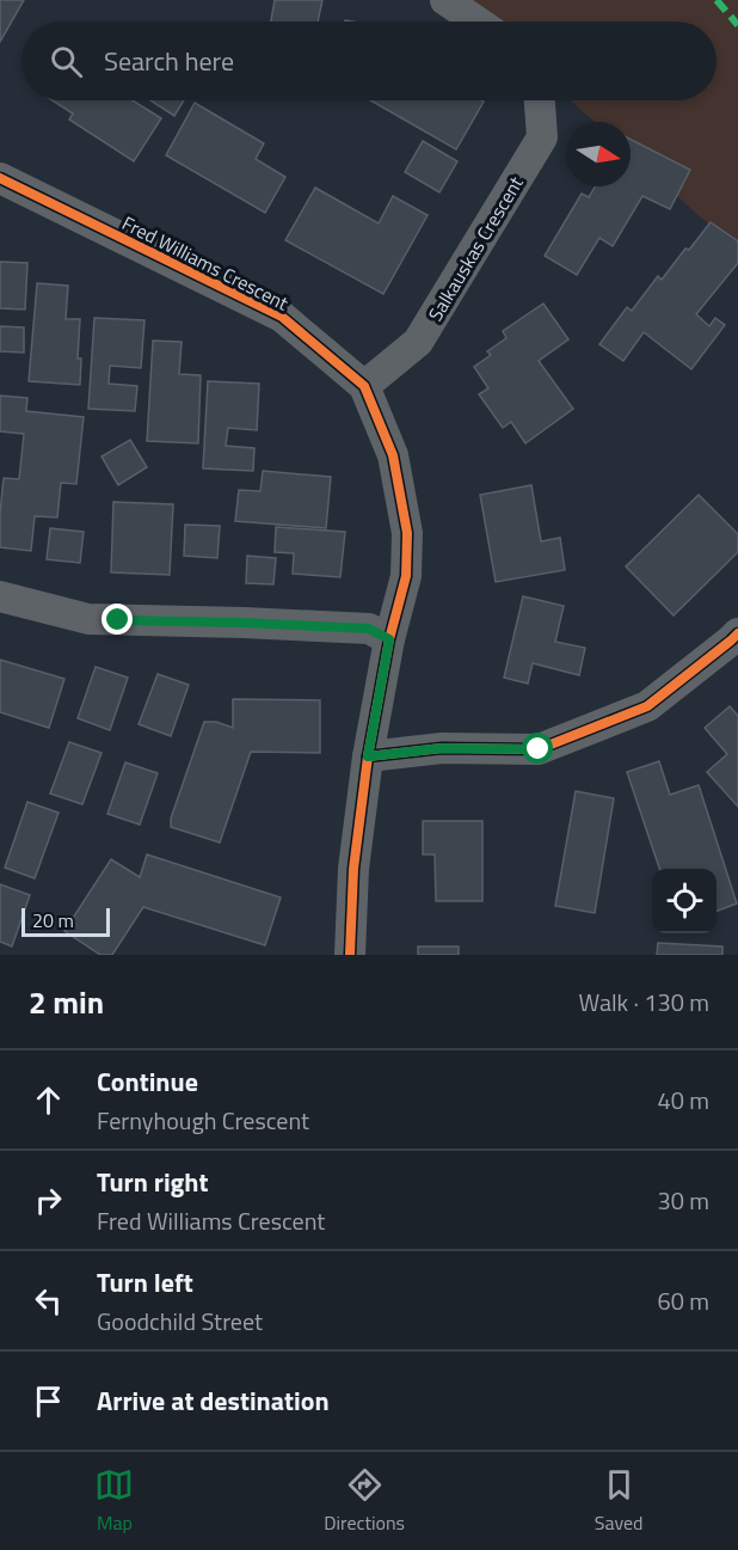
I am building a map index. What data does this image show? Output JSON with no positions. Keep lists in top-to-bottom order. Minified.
{"streets":{"street":["Salkauskas Crescent","Fred Williams Crescent"]},"crossings":[["Salkauskas Crescent","Fred Williams Crescent"]],"scale_bar":"20 m","north":"right","page":{"search":"Search here","scale":"20 m","heading":["2 min","Walk · 130 m"],"list":[["Continue","Fernyhough Crescent","40 m"],["Turn right","Fred Williams Crescent","30 m"],["Turn left","Goodchild Street","60 m"],"Arrive at destination"],"nav":["Map","Directions","Saved"]}}
